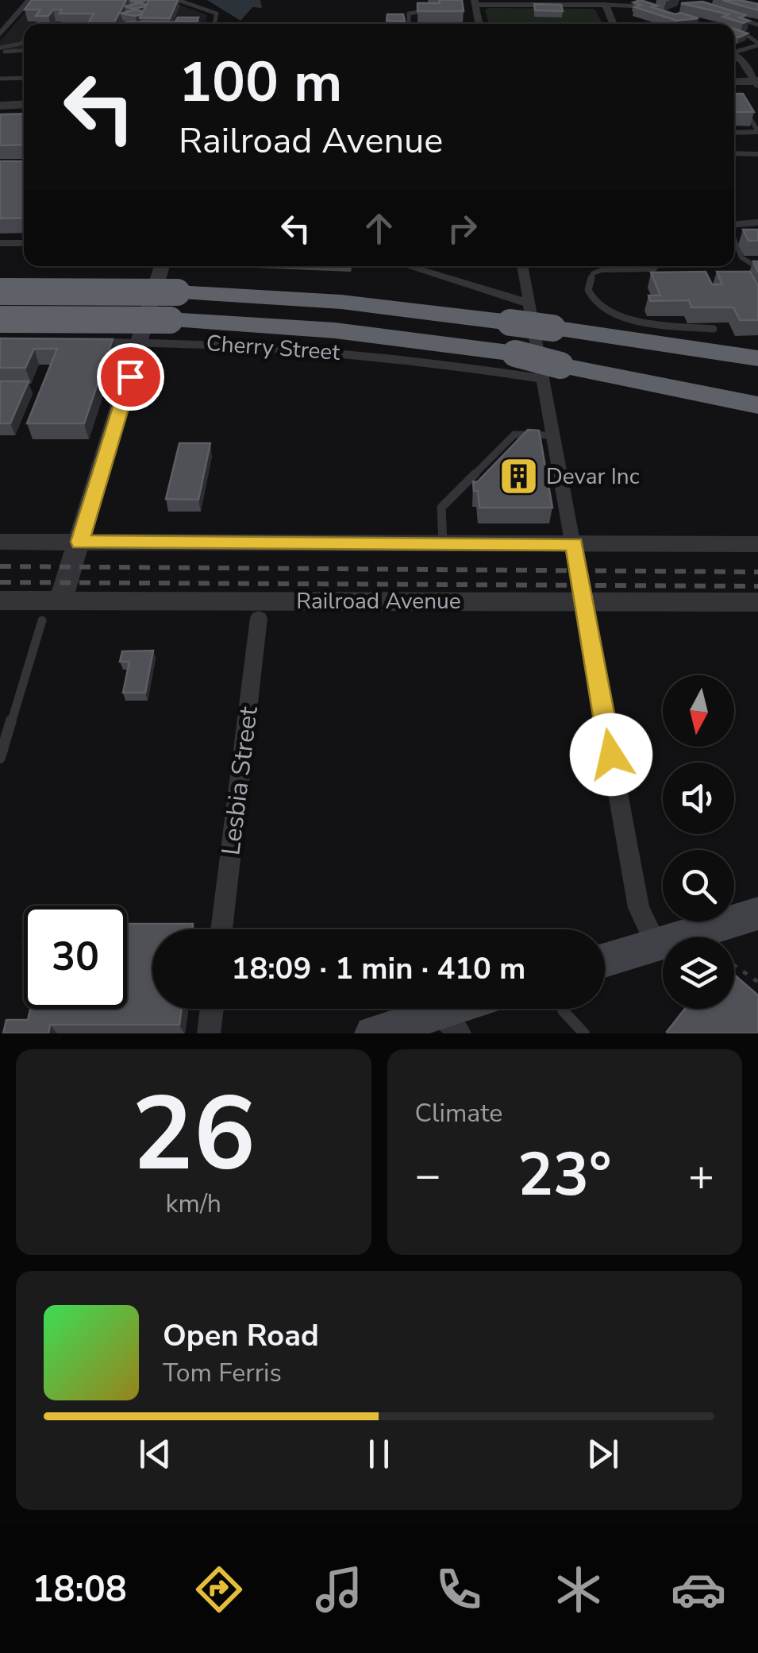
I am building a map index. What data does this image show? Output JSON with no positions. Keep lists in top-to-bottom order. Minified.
{"streets":{"street":["Cherry Street","Railroad Avenue","Lesbia Street"]},"places":{"building":["Devar Inc"]},"north":"bottom","page":{"turn":["100 m","Railroad Avenue"],"limit":"30","trip":"18:09 · 1 min · 410 m","tile":[["26","km/h"],"Climate"],"heat":["−","23°","+"],"song":["Open Road","Tom Ferris"],"tabs":"18:08"}}
